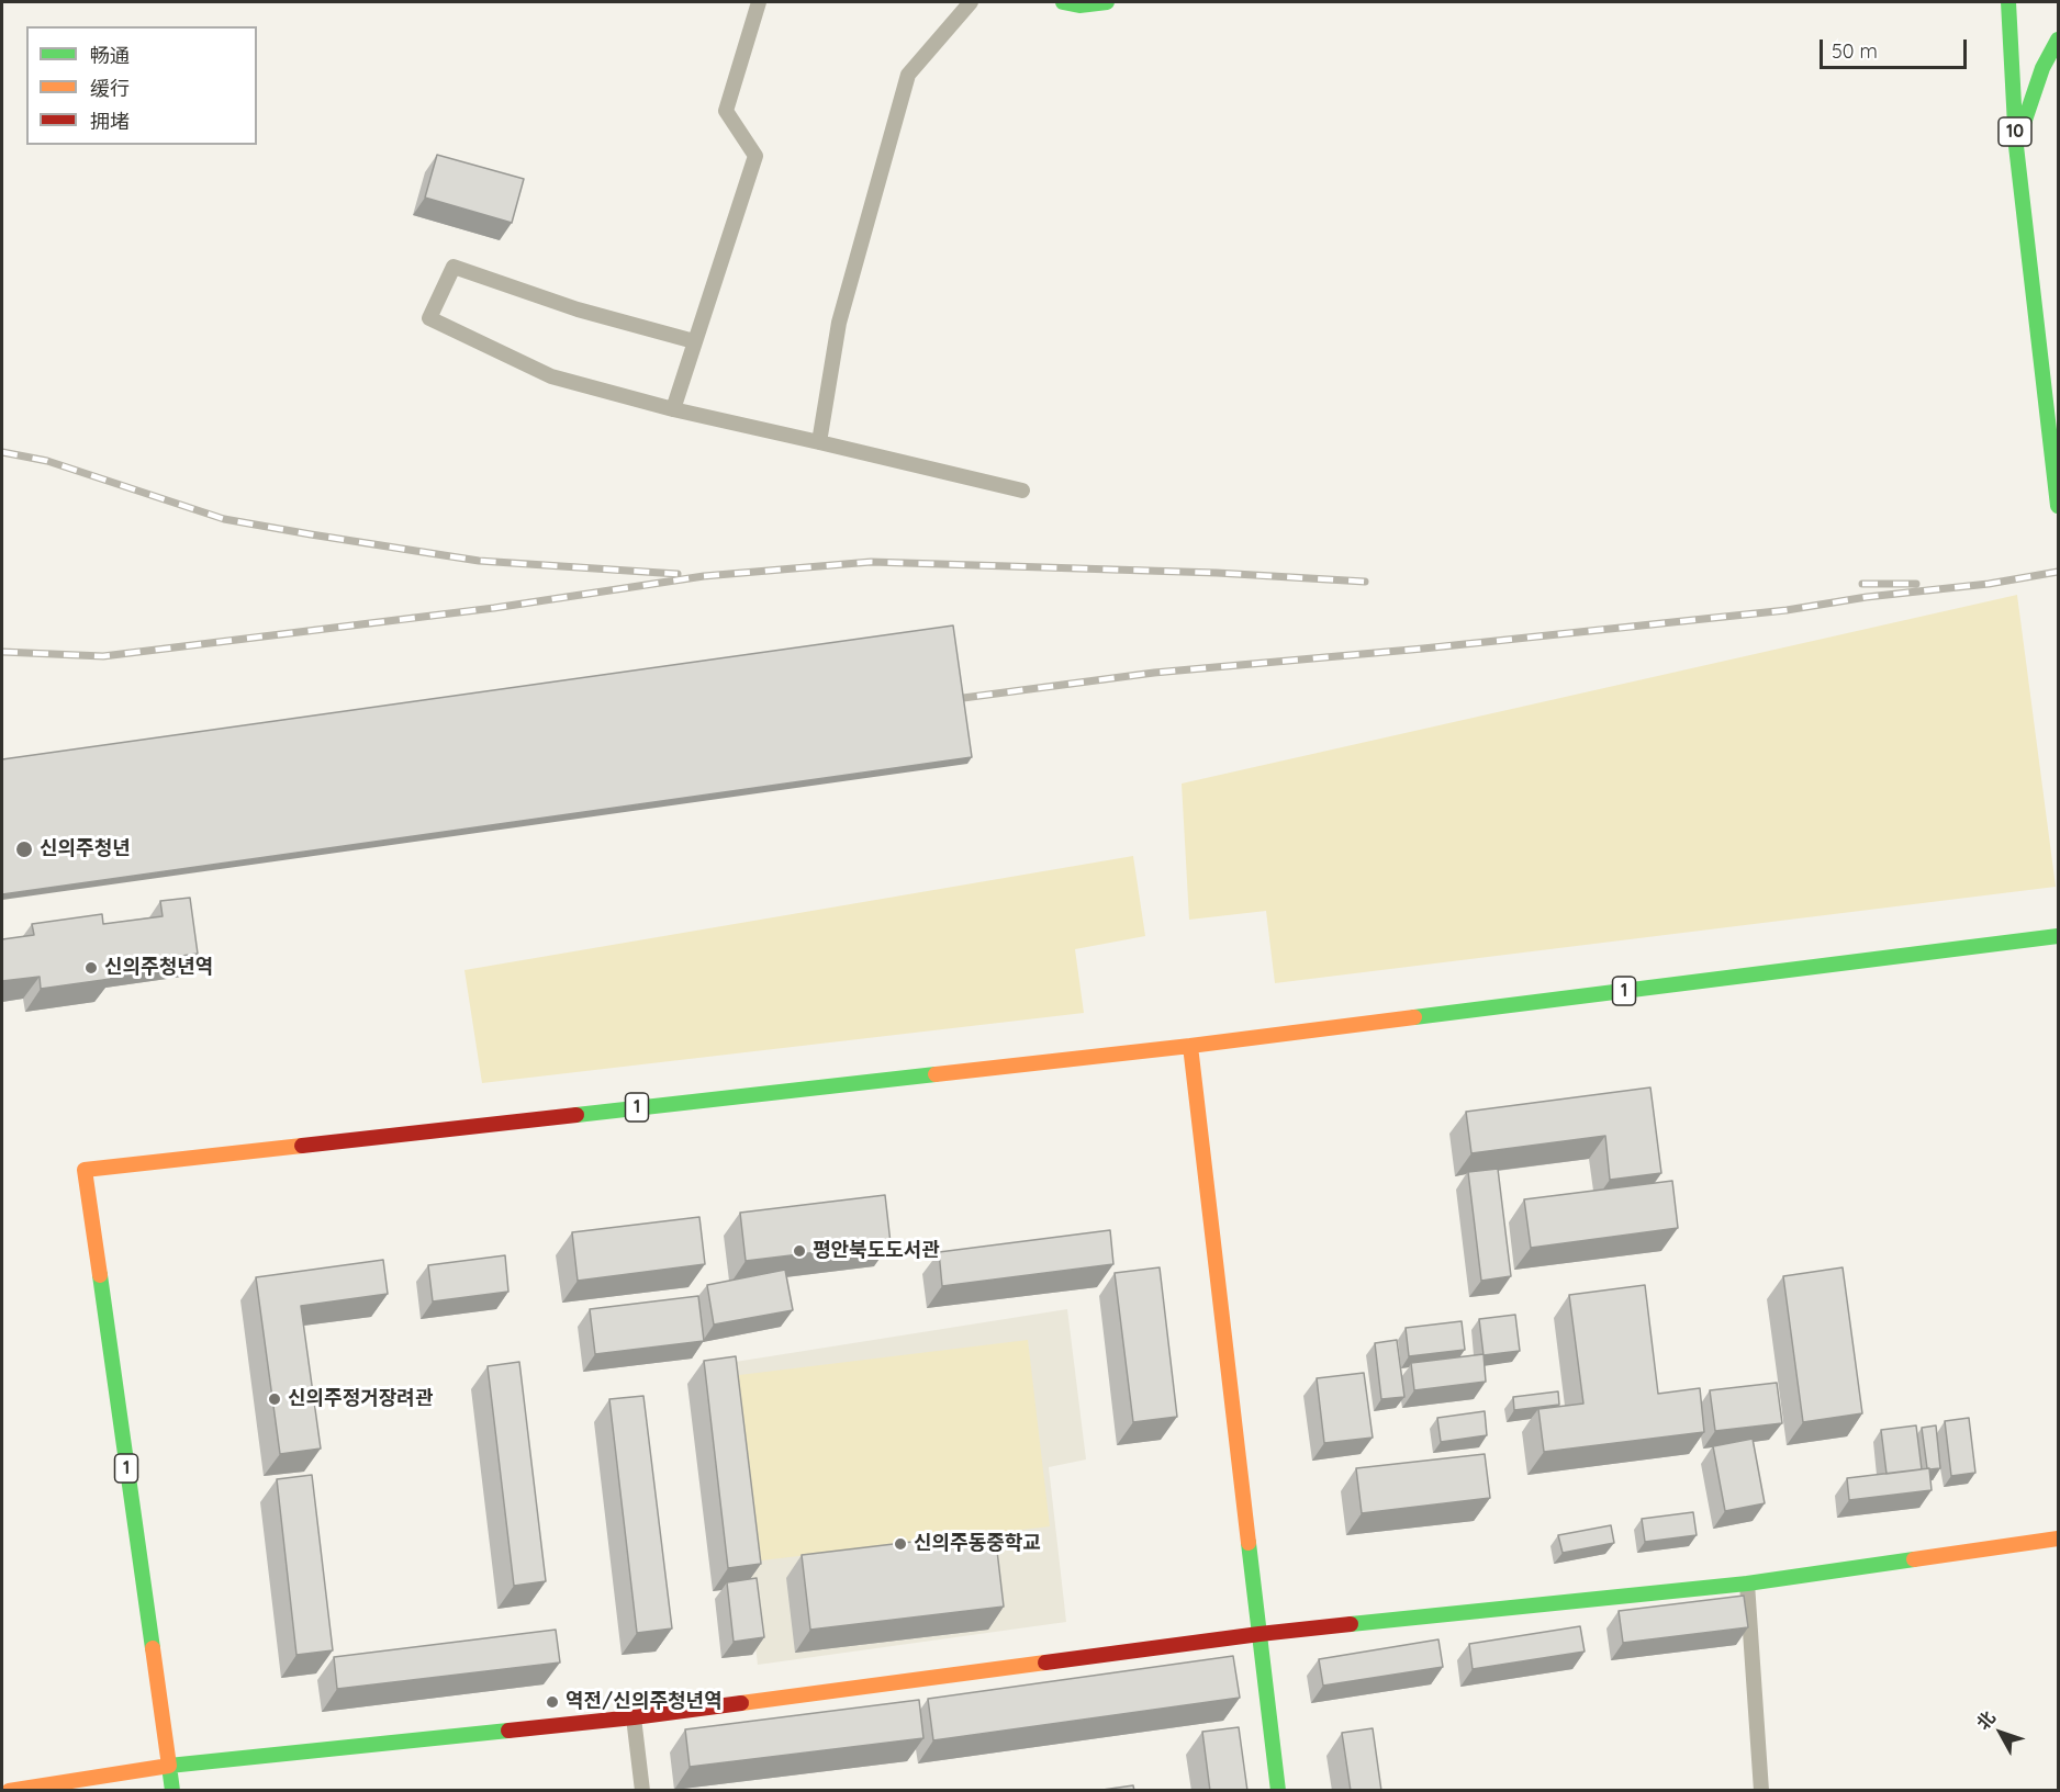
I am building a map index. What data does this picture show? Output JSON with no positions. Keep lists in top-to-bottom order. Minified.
{"streets":{"main road":["10","1"]},"places":["신의주청년","신의주청년역","평안북도도서관","신의주정거장려관","신의주동중학교","역전/신의주청년역"],"legend":["畅通","缓行","拥堵"],"scale_bar":"50 m","north":"top left"}
